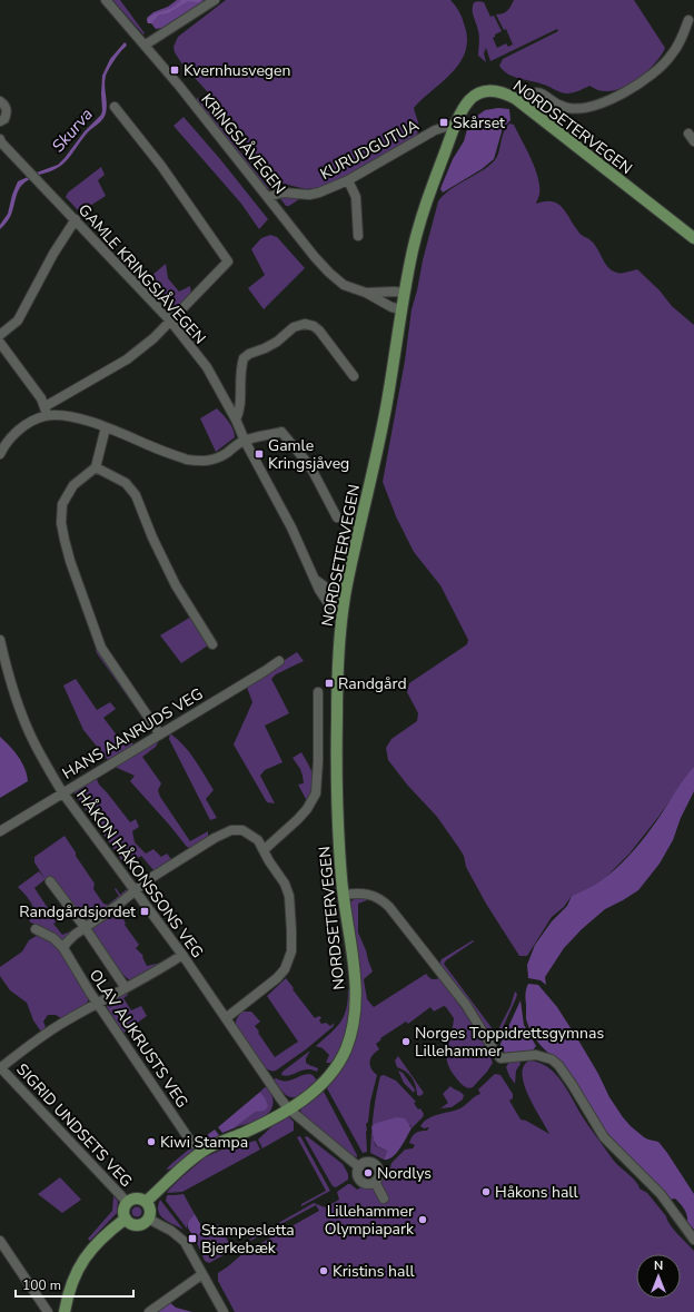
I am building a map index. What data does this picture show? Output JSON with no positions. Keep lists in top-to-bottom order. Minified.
{"streets":{"main road":["NORDSETERVEGEN"],"street":["KRINGSJÅVEGEN","KURUDGUTUA","GAMLE KRINGSJÅVEGEN","HANS AANRUDS VEG","HÅKON HÅKONSSONS VEG","OLAV AUKRUSTS VEG","SIGRID UNDSETS VEG"]},"crossings":[["NORDSETERVEGEN","KRINGSJÅVEGEN"],["NORDSETERVEGEN","KURUDGUTUA"],["NORDSETERVEGEN","GAMLE KRINGSJÅVEGEN"],["NORDSETERVEGEN","HÅKON HÅKONSSONS VEG"],["NORDSETERVEGEN","SIGRID UNDSETS VEG"],["KRINGSJÅVEGEN","KURUDGUTUA"],["HANS AANRUDS VEG","HÅKON HÅKONSSONS VEG"]],"water":["Skurva"],"places":{"transit":["Kvernhusvegen","Skårset","Gamle Kringsjåveg","Randgård","Randgårdsjordet","Stampesletta Bjerkebæk"],"other":["Norges Toppidrettsgymnas Lillehammer","Kiwi Stampa","Nordlys","Håkons hall","Lillehammer Olympiapark","Kristins hall"]},"scale_bar":"100 m","north":"top"}
